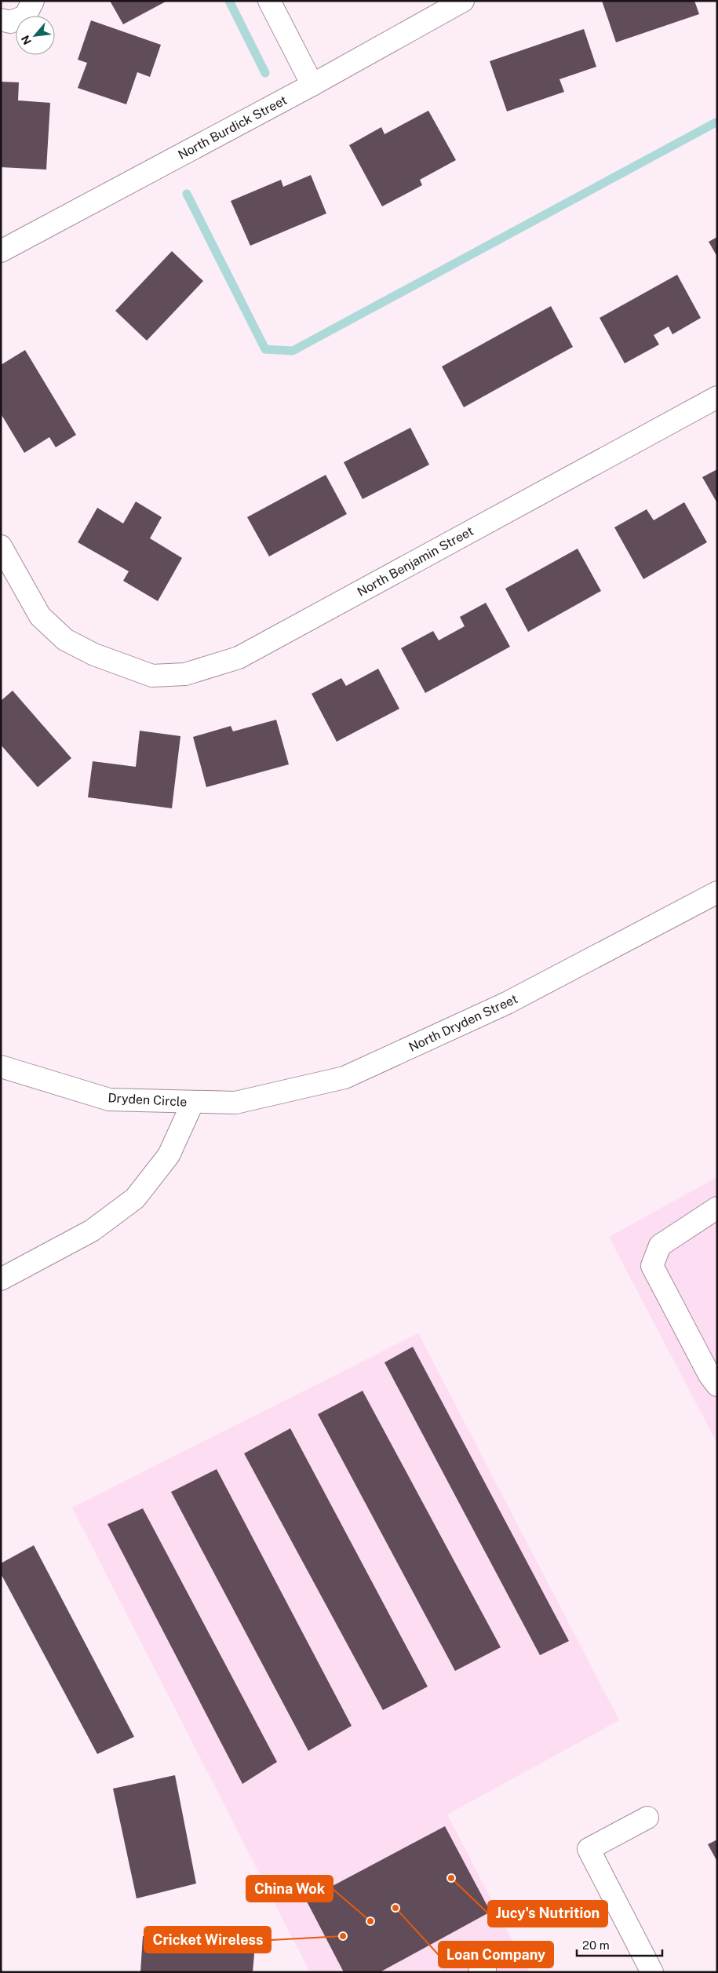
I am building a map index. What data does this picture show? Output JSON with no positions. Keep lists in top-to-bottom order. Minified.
{"streets":{"street":["North Burdick Street","North Benjamin Street","North Dryden Street","Dryden Circle"]},"crossings":[["North Dryden Street","Dryden Circle"]],"places":["Jucy's Nutrition","Loan Company","China Wok","Cricket Wireless"],"scale_bar":"20 m","north":"bottom left"}
